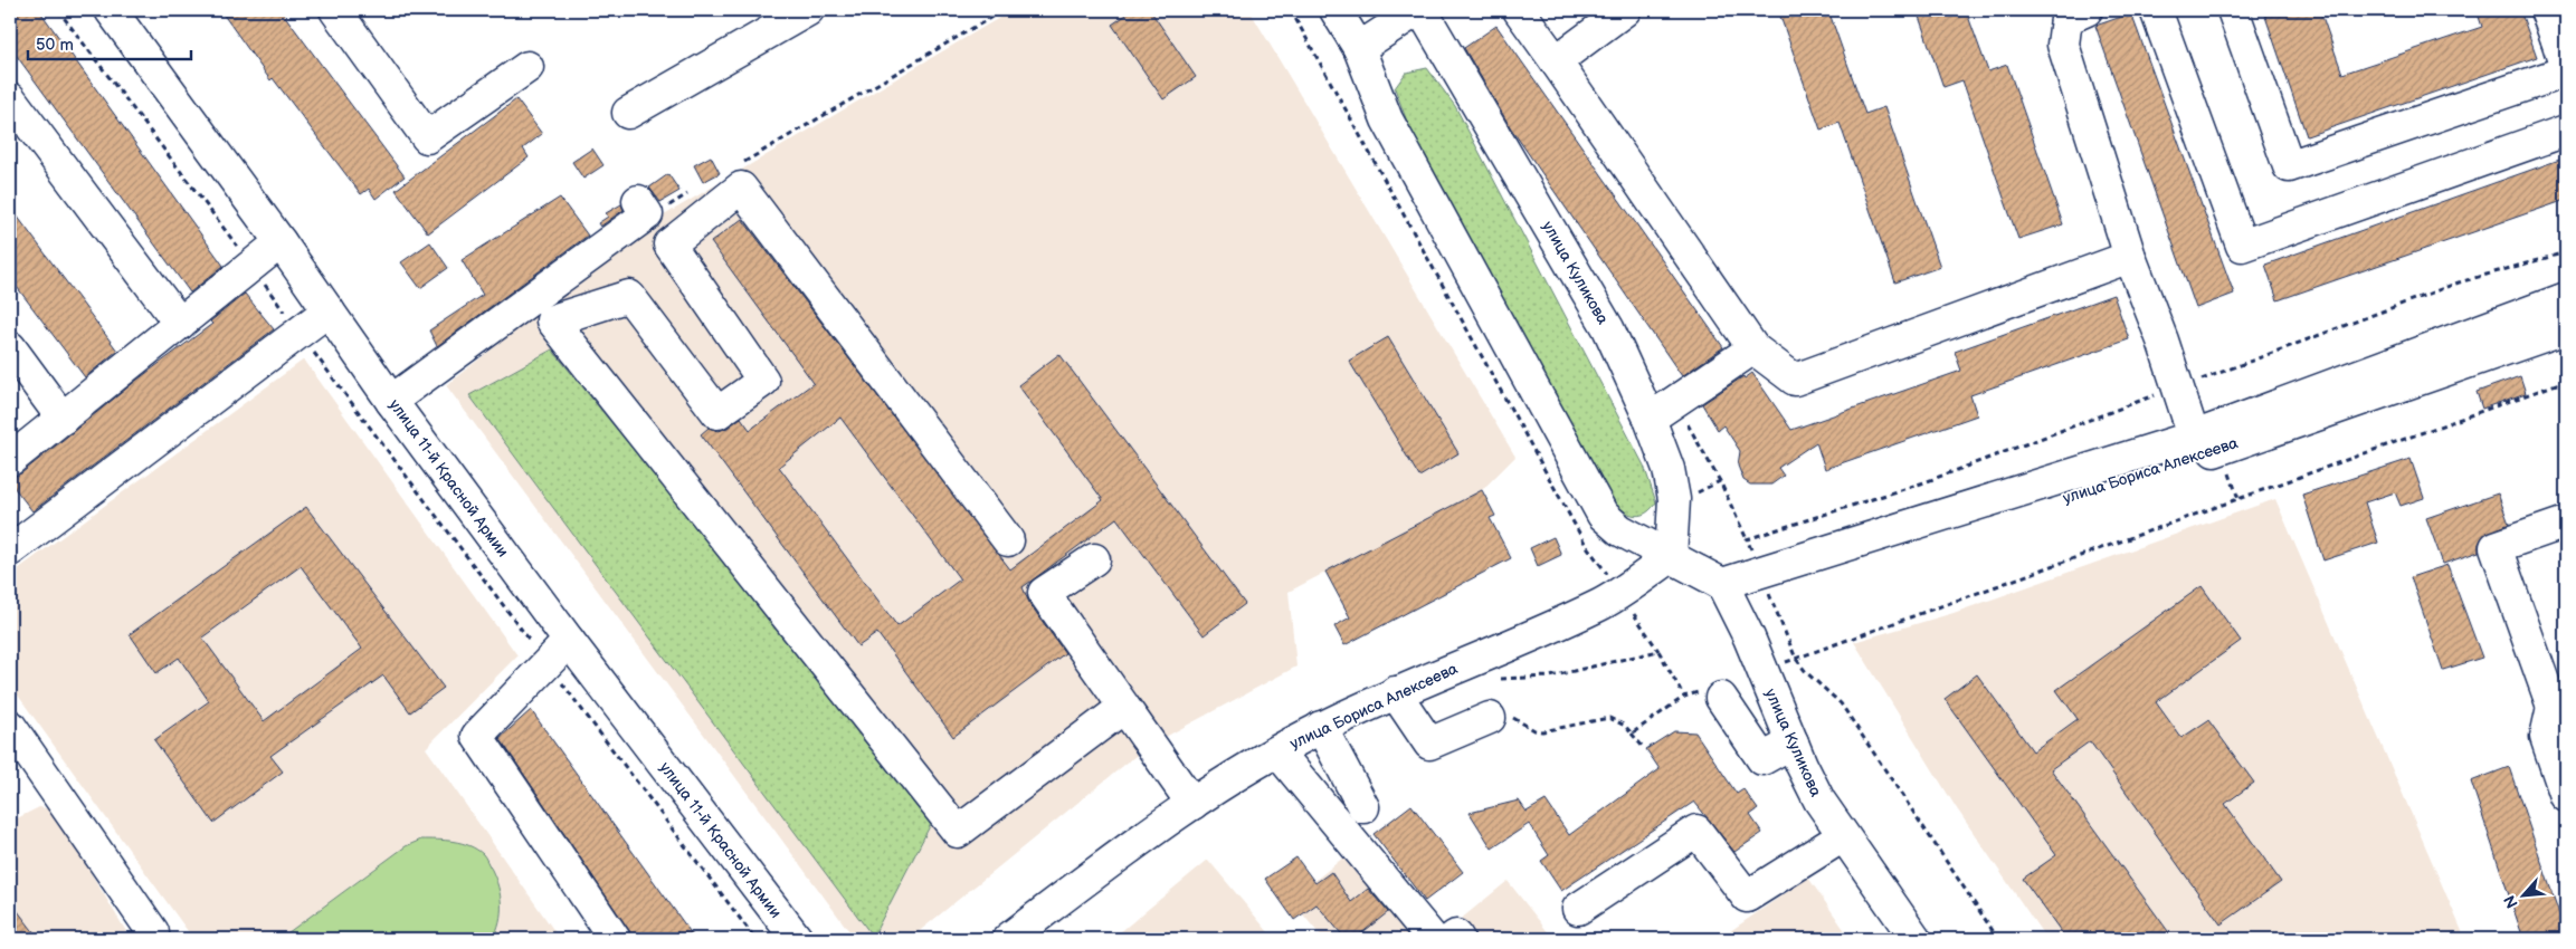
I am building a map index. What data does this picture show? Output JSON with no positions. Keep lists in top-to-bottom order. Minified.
{"streets":{"main road":["улица Куликова","улица Бориса Алексеева","улица 11-й Красной Армии"]},"crossings":[["улица Куликова","улица Бориса Алексеева"]],"scale_bar":"50 m","north":"bottom left"}
